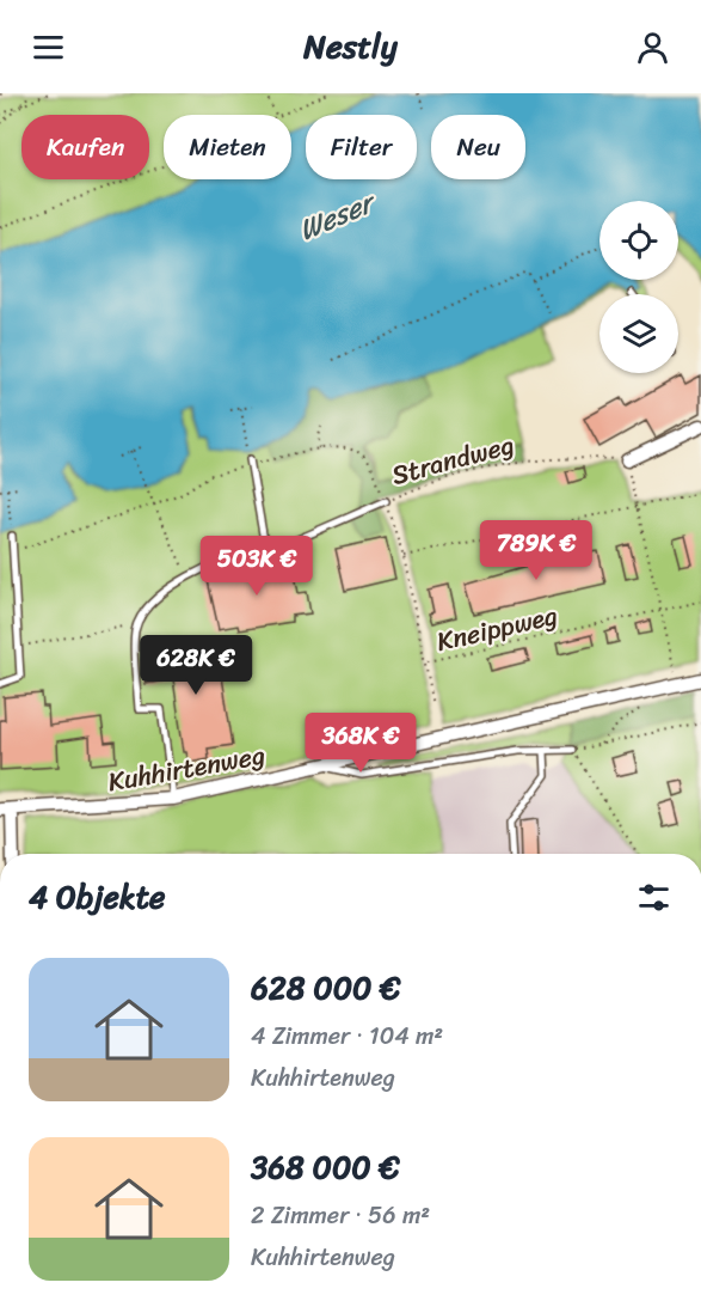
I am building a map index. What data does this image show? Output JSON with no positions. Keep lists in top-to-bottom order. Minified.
{"streets":{"street":["Kuhhirtenweg"],"path":["Strandweg","Kneippweg"]},"water":["Weser"],"page":{"header":"Nestly","chip":["Kaufen","Mieten","Filter","Neu"],"price":["789K €","503K €","628K €","368K €"],"heading":"4 Objekte","list":[{"name":"628 000 €","note":"4 Zimmer · 104 m² · Kuhhirtenweg"},{"name":"368 000 €","note":"2 Zimmer · 56 m² · Kuhhirtenweg"}]}}
